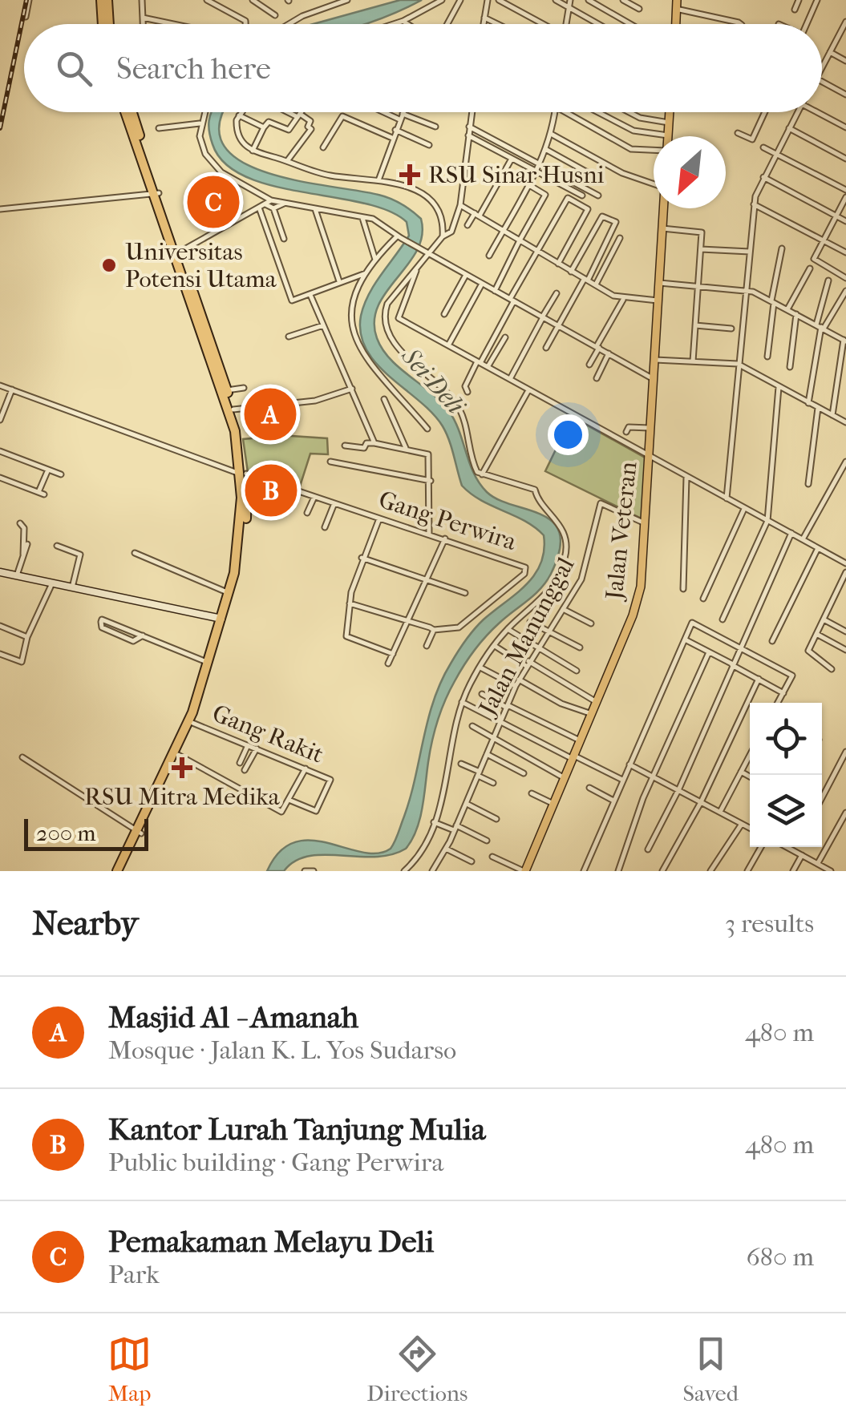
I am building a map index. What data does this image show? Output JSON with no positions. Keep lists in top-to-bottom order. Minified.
{"streets":{"main road":["Jalan Veteran"],"street":["Gang Perwira","Jalan Manunggal","Gang Rakit"]},"crossings":[["Jalan Veteran","Jalan Manunggal"]],"water":["Sei Deli"],"places":{"health":["RSU Sinar Husni","RSU Mitra Medika"],"other":["Universitas Potensi Utama"]},"scale_bar":"200 m","north":"bottom left","page":{"search":"Search here","pins":["C","A","B"],"scale":"200 m","heading":["Nearby","3 results"],"list":[{"mark":"A","name":"Masjid Al - Amanah","note":"Mosque · Jalan K. L. Yos Sudarso","value":"480 m"},{"mark":"B","name":"Kantor Lurah Tanjung Mulia","note":"Public building · Gang Perwira","value":"480 m"},{"mark":"C","name":"Pemakaman Melayu Deli","note":"Park","value":"680 m"}],"nav":["Map","Directions","Saved"]}}
